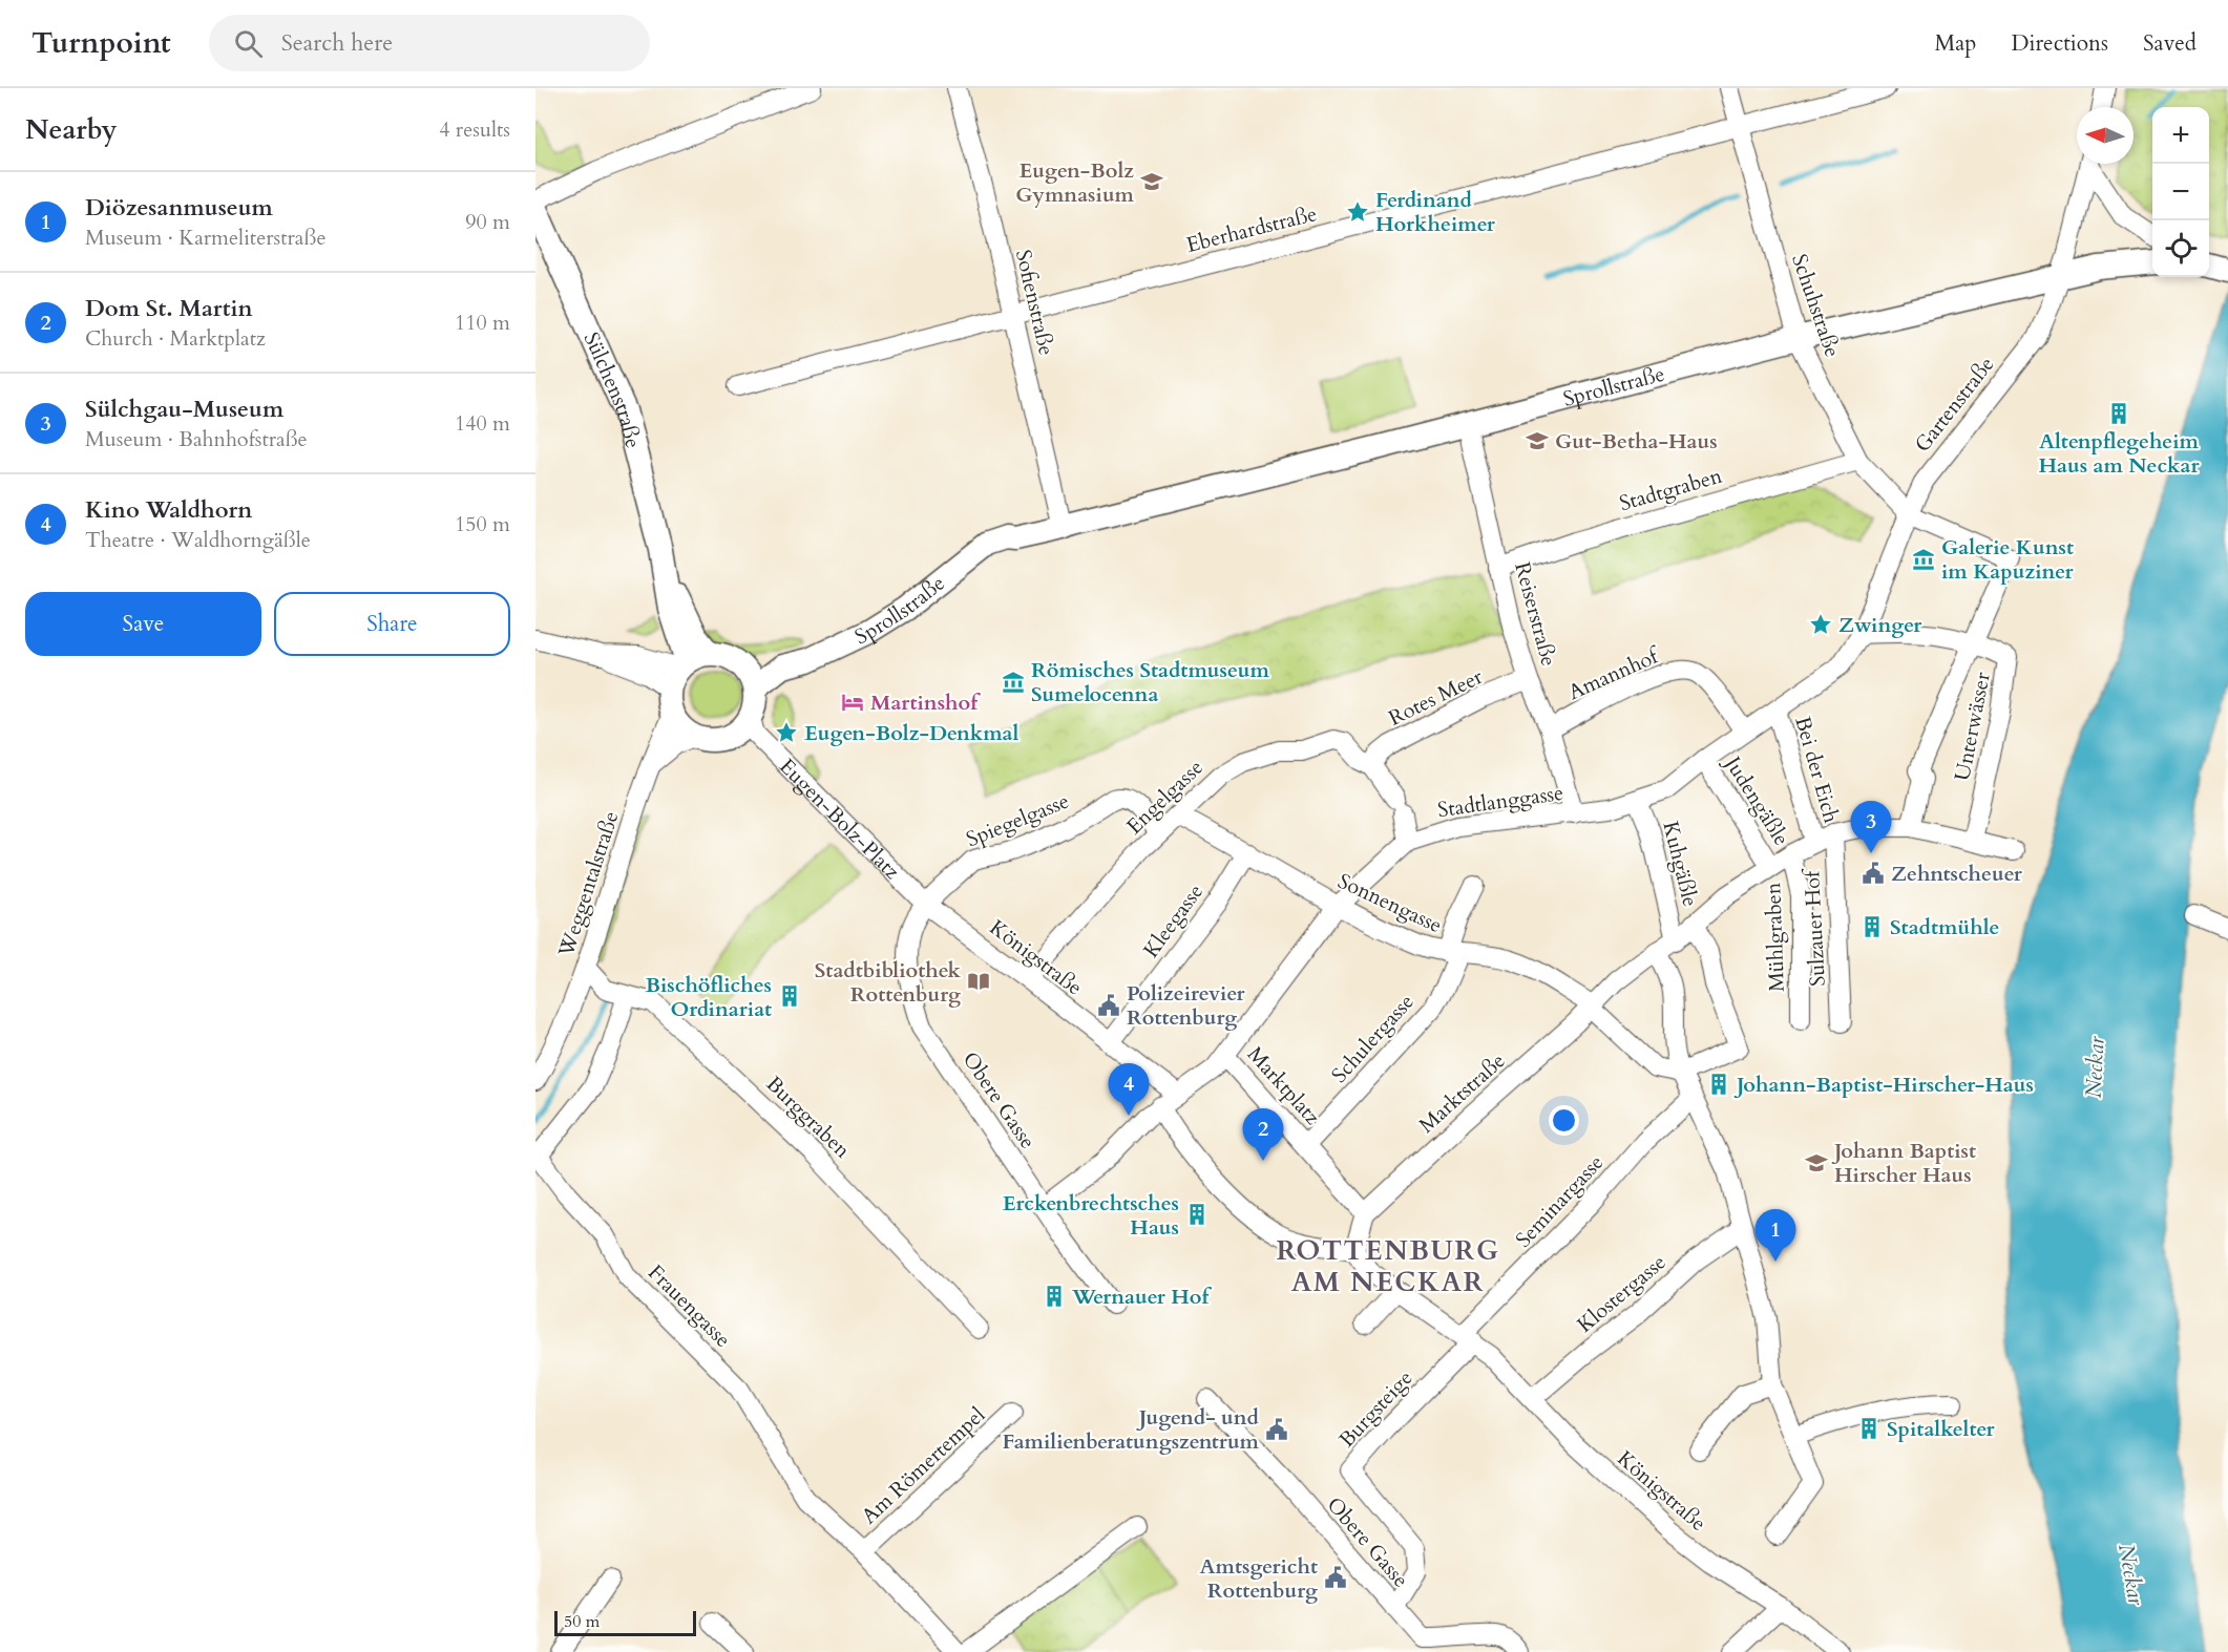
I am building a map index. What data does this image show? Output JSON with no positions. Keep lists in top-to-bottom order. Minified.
{"streets":{"main road":["Sprollstraße","Sülchenstraße"],"street":["Eberhardstraße","Sofienstraße","Schuhstraße","Gartenstraße","Stadtgraben","Reiserstraße","Amannhof","Rotes Meer","Unterwässer","Bei der Eich","Engelgasse","Stadtlanggasse","Judengäßle","Eugen-Bolz-Platz","Spiegelgasse","Kuhgäßle","Weggentalstraße","Sonnengasse","Kleegasse","Sulzauer Hof","Mühlgraben","Königstraße","Schulergasse","Marktplatz","Marktstraße","Obere Gasse","Burggraben","Seminargasse","Klostergasse","Frauengasse","Burgsteige","Am Römertempel"]},"crossings":[["Eberhardstraße","Sofienstraße"],["Eberhardstraße","Schuhstraße"],["Sofienstraße","Sprollstraße"],["Schuhstraße","Sprollstraße"],["Schuhstraße","Gartenstraße"],["Schuhstraße","Stadtgraben"],["Sprollstraße","Sülchenstraße"],["Sprollstraße","Gartenstraße"],["Sprollstraße","Reiserstraße"],["Sprollstraße","Eugen-Bolz-Platz"],["Sprollstraße","Weggentalstraße"],["Sülchenstraße","Eugen-Bolz-Platz"],["Sülchenstraße","Weggentalstraße"],["Gartenstraße","Unterwässer"],["Gartenstraße","Stadtlanggasse"],["Stadtgraben","Reiserstraße"],["Reiserstraße","Amannhof"],["Reiserstraße","Rotes Meer"],["Reiserstraße","Stadtlanggasse"],["Amannhof","Stadtlanggasse"],["Rotes Meer","Engelgasse"],["Unterwässer","Marktstraße"],["Bei der Eich","Stadtlanggasse"],["Bei der Eich","Marktstraße"],["Engelgasse","Spiegelgasse"],["Engelgasse","Sonnengasse"],["Engelgasse","Königstraße"],["Stadtlanggasse","Judengäßle"],["Stadtlanggasse","Kuhgäßle"],["Stadtlanggasse","Sonnengasse"],["Stadtlanggasse","Marktplatz"],["Judengäßle","Marktstraße"],["Eugen-Bolz-Platz","Spiegelgasse"],["Eugen-Bolz-Platz","Weggentalstraße"],["Eugen-Bolz-Platz","Königstraße"],["Eugen-Bolz-Platz","Obere Gasse"],["Spiegelgasse","Königstraße"],["Spiegelgasse","Obere Gasse"],["Kuhgäßle","Sonnengasse"],["Kuhgäßle","Marktstraße"],["Weggentalstraße","Burggraben"],["Sonnengasse","Kleegasse"],["Sonnengasse","Schulergasse"],["Sonnengasse","Marktstraße"],["Kleegasse","Königstraße"],["Sulzauer Hof","Marktstraße"],["Mühlgraben","Marktstraße"],["Königstraße","Marktplatz"],["Königstraße","Obere Gasse"],["Königstraße","Seminargasse"],["Königstraße","Klostergasse"],["Königstraße","Burgsteige"],["Schulergasse","Marktplatz"],["Marktplatz","Marktstraße"],["Marktplatz","Obere Gasse"],["Obere Gasse","Burgsteige"],["Seminargasse","Burgsteige"],["Frauengasse","Am Römertempel"]],"districts":["ROTTENBURG AM NECKAR"],"water":["Neckar"],"places":{"school or university":["Eugen-Bolz Gymnasium","Gut-Betha-Haus","Johann Baptist Hirscher Haus"],"place":["Ferdinand Horkheimer","Zwinger","Eugen-Bolz-Denkmal"],"building":["Altenpflegeheim Haus am Neckar","Stadtmühle","Bischöfliches Ordinariat","Johann-Baptist-Hirscher-Haus","Erckenbrechtsches Haus","Wernauer Hof","Spitalkelter"],"museum":["Galerie Kunst im Kapuziner","Römisches Stadtmuseum Sumelocenna"],"hotel":["Martinshof"],"public building":["Zehntscheuer","Polizeirevier Rottenburg","Jugend- und Familienberatungszentrum","Amtsgericht Rottenburg"],"library":["Stadtbibliothek Rottenburg"]},"scale_bar":"50 m","north":"left","page":{"header":"Turnpoint","search":"Search here","nav":["Map","Directions","Saved"],"heading":["Nearby","4 results"],"map_buttons":["+","−"],"list":[{"mark":"1","name":"Diözesanmuseum","note":"Museum · Karmeliterstraße","value":"90 m"},{"mark":"2","name":"Dom St. Martin","note":"Church · Marktplatz","value":"110 m"},{"mark":"3","name":"Sülchgau-Museum","note":"Museum · Bahnhofstraße","value":"140 m"},{"mark":"4","name":"Kino Waldhorn","note":"Theatre · Waldhorngäßle","value":"150 m"}],"buttons":["Save","Share"],"pins":["3","4","2","1"],"scale":"50 m"}}
